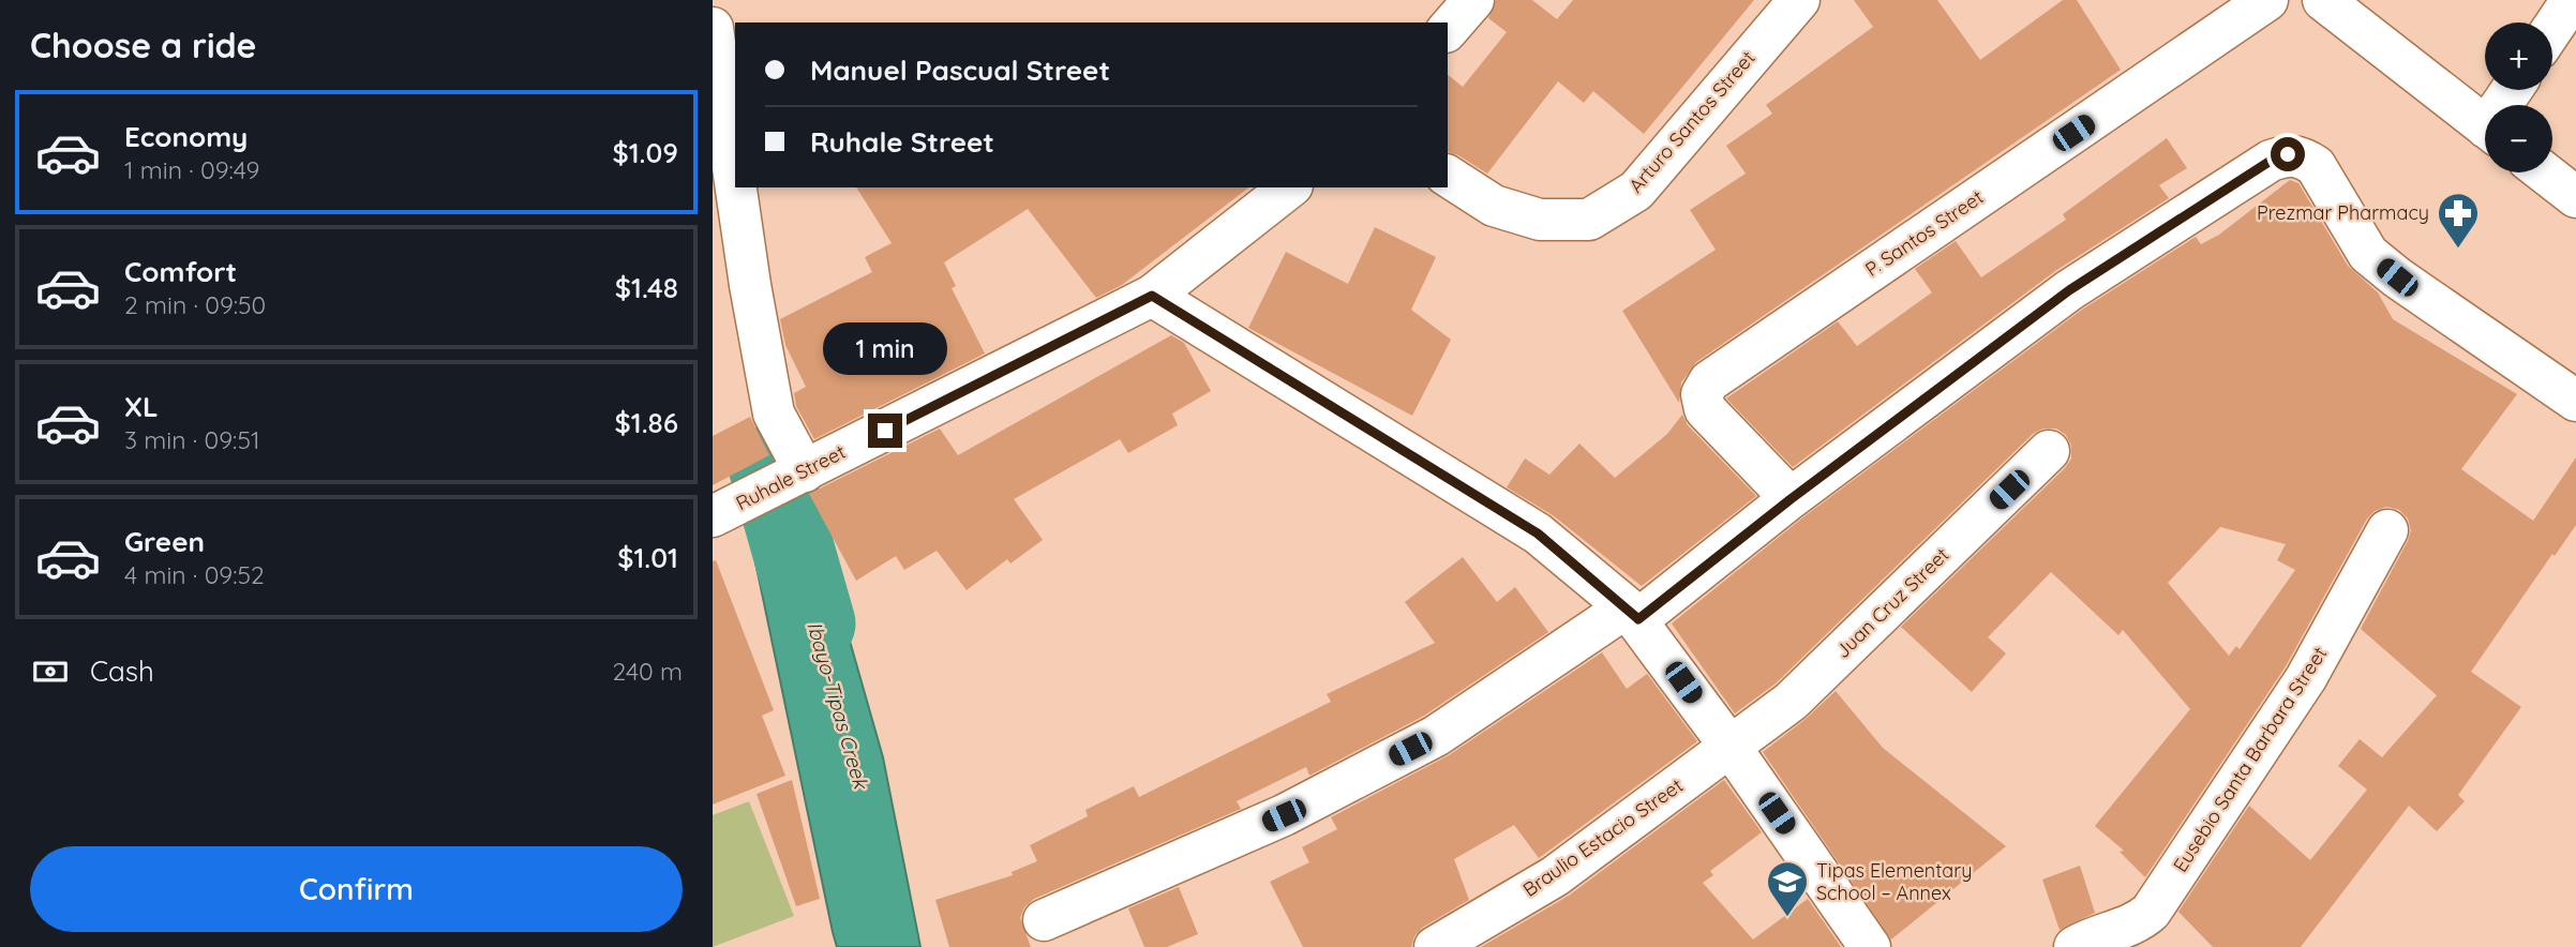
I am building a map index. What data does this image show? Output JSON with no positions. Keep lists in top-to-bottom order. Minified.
{"streets":{"street":["Arturo Santos Street","P. Santos Street","Ruhale Street","Juan Cruz Street","Eusebio Santa Barbara Street","Braulio Estacio Street"]},"crossings":[["Juan Cruz Street","Braulio Estacio Street"]],"water":["Ibayo-Tipas Creek"],"places":{"pharmacy":["Prezmar Pharmacy"],"school or university":["Tipas Elementary School – Annex"]},"page":{"heading":"Choose a ride","map_buttons":["+","−"],"banner":["Manuel Pascual Street","Ruhale Street"],"list":[{"name":"Economy","note":"1 min · 09:49","value":"$1.09"},{"name":"Comfort","note":"2 min · 09:50","value":"$1.48"},{"name":"XL","note":"3 min · 09:51","value":"$1.86"},{"name":"Green","note":"4 min · 09:52","value":"$1.01"}],"bubble":"1 min","pay":["Cash","240 m"],"buttons":"Confirm"}}
